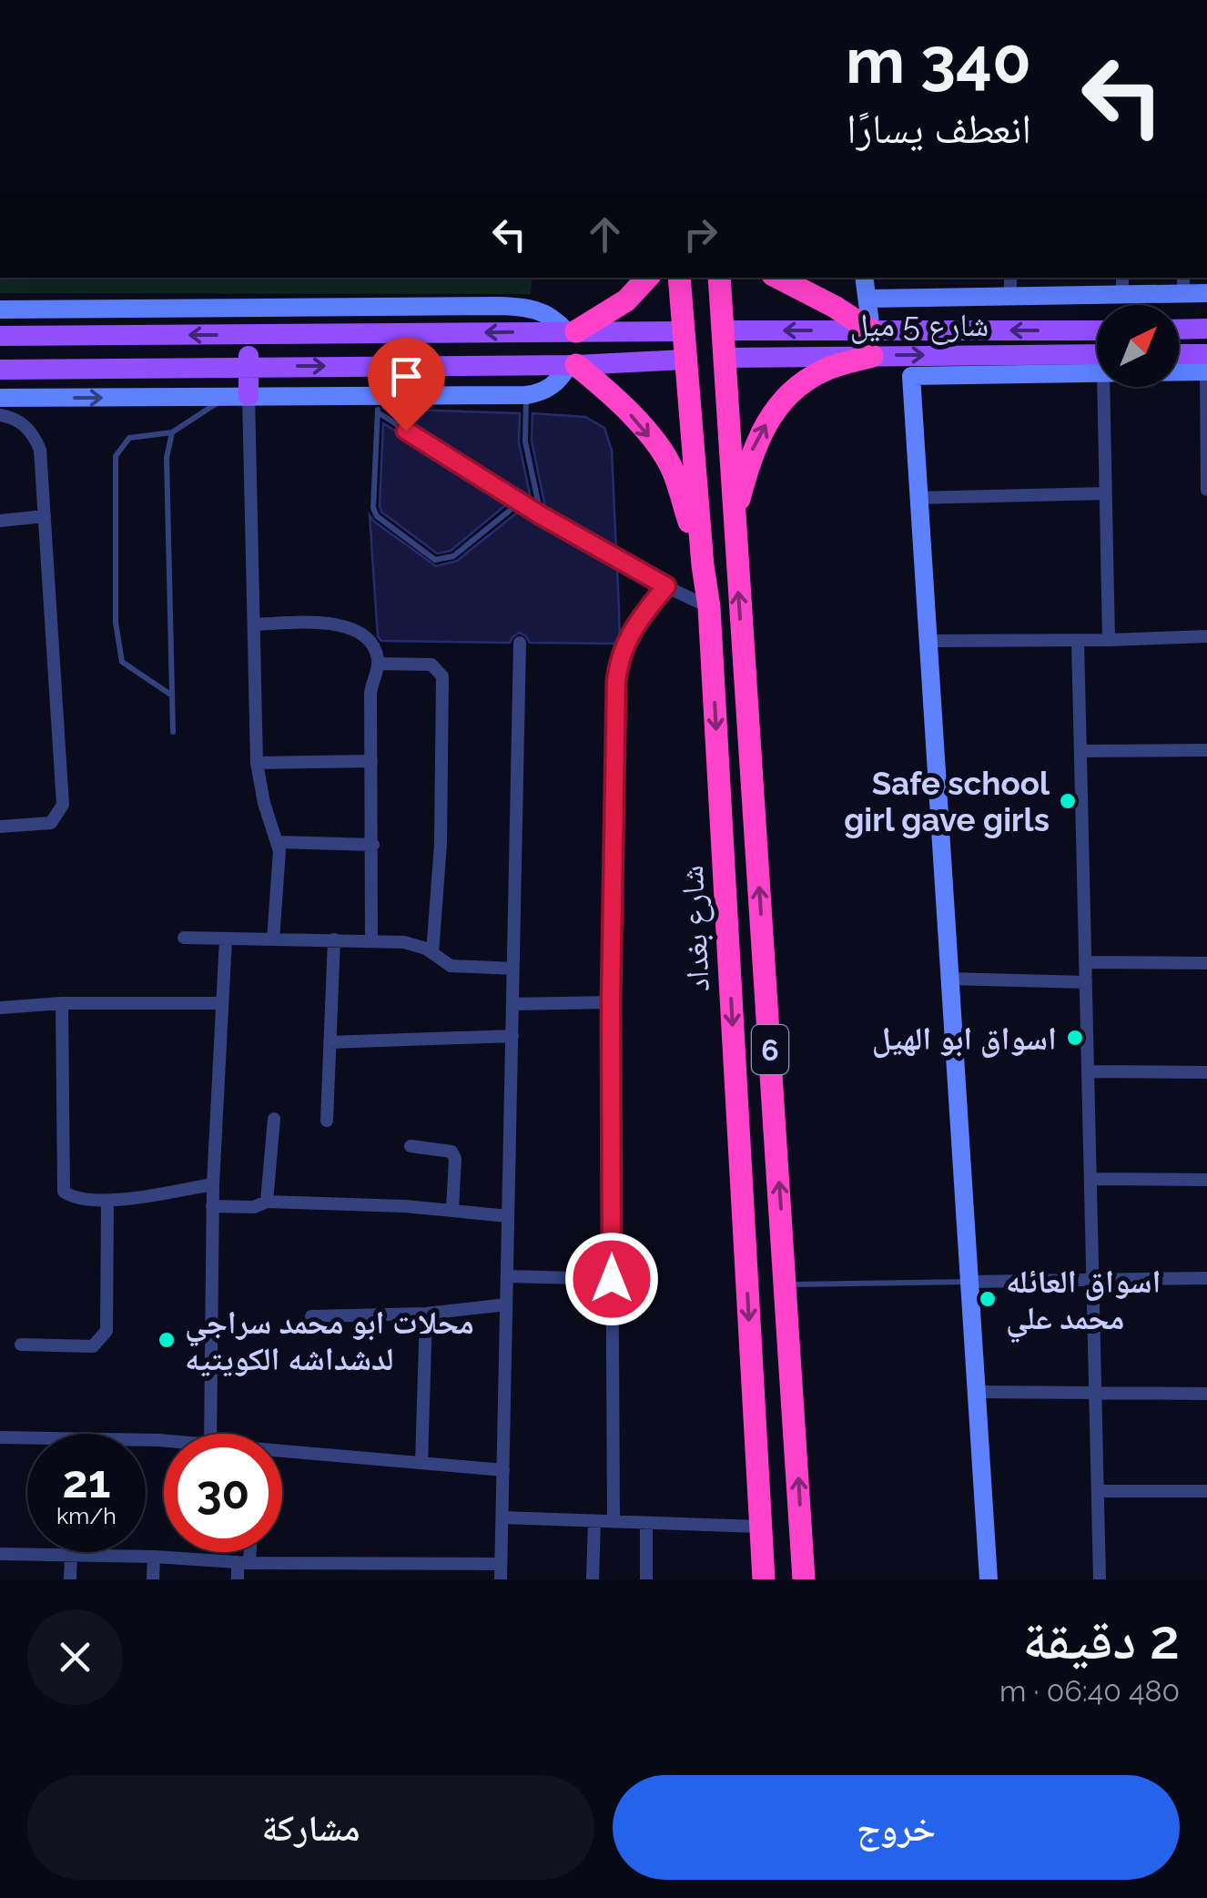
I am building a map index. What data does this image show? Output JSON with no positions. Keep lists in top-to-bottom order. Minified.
{"streets":{"highway":["شارع بغداد","6"],"main road":["شارع 5 ميل"]},"crossings":[["شارع 5 ميل","شارع بغداد"]],"places":["Safe school girl gave girls","اسواق ابو الهيل","اسواق العائله محمد علي","محلات ابو محمد سراجي لدشداشه الكويتيه"],"north":"top right","page":{"turn":["340 m","انعطف يسارًا"],"speed":"21 km/h","limit":"30","heading":["2 دقيقة","480 m · 06:40"],"buttons":["خروج","مشاركة"]}}
